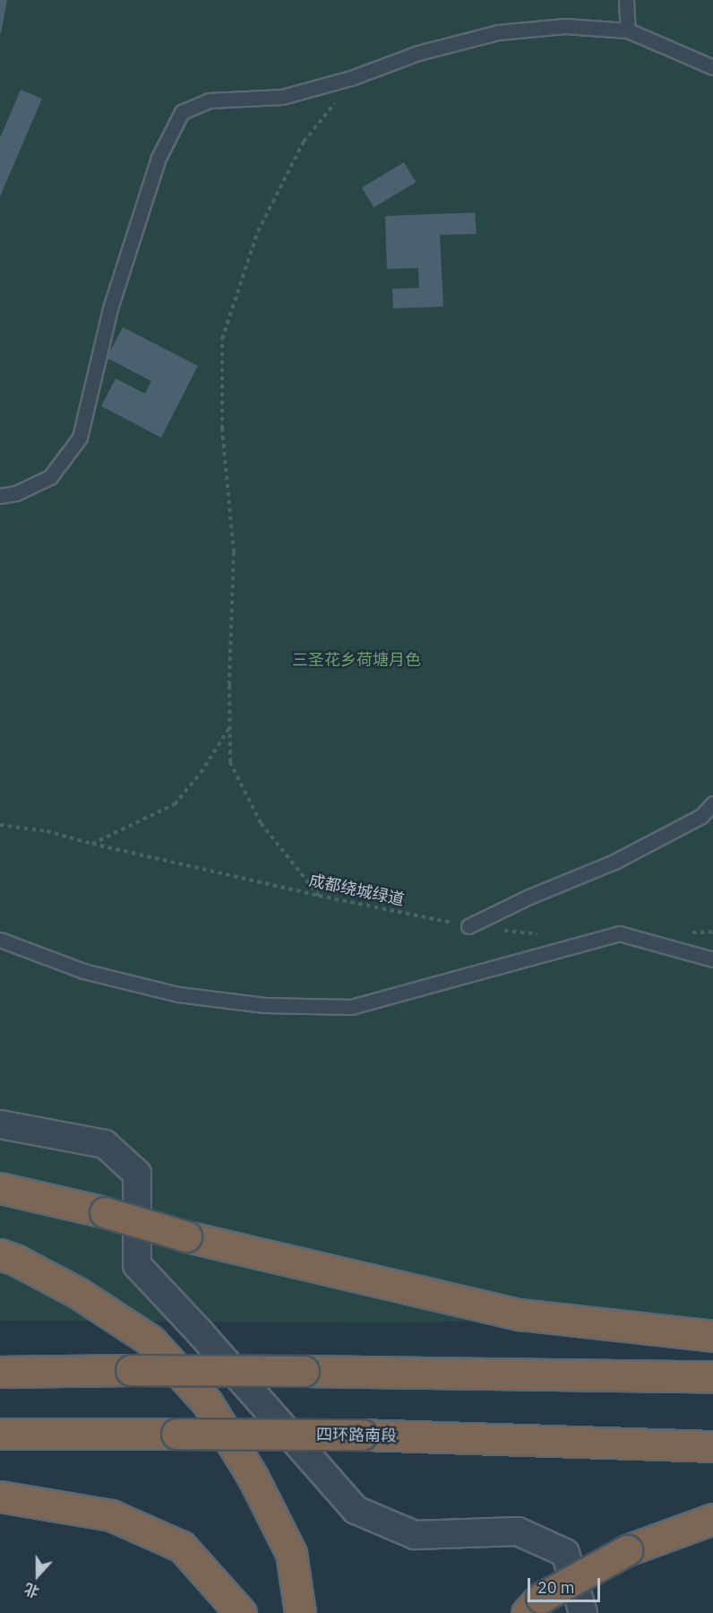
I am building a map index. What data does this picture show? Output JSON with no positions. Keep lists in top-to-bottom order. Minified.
{"streets":{"highway":["四环路南段"],"path":["成都绕城绿道"]},"parks":["三圣花乡荷塘月色"],"scale_bar":"20 m","north":"bottom"}
